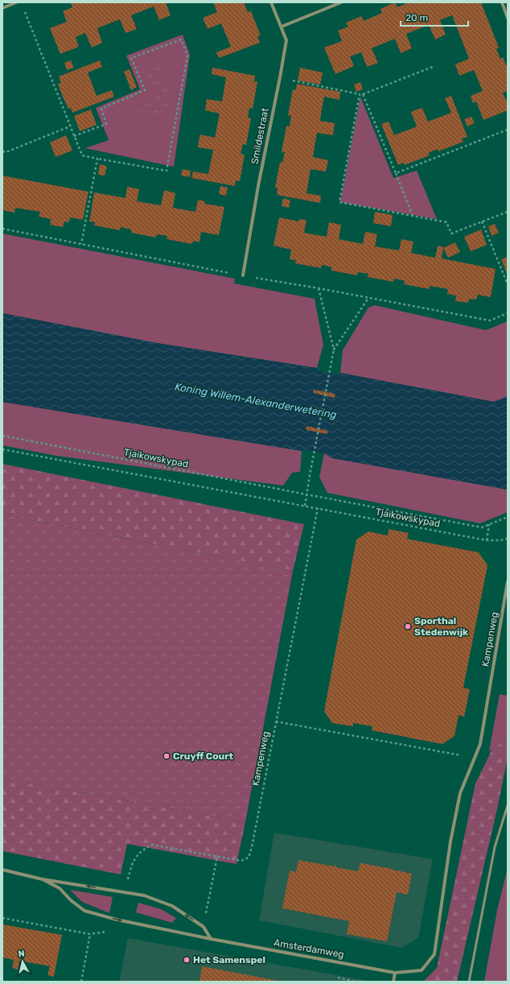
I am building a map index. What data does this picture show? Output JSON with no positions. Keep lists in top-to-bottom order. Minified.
{"streets":{"street":["Smildestraat","Kampenweg","Amsterdamweg"],"path":["Tjaikowskypad"]},"crossings":[["Tjaikowskypad","Kampenweg"],["Kampenweg","Amsterdamweg"]],"water":["Koning Willem-Alexanderwetering"],"places":["Sporthal Stedenwijk","Cruyff Court","Het Samenspel"],"scale_bar":"20 m","north":"top"}
